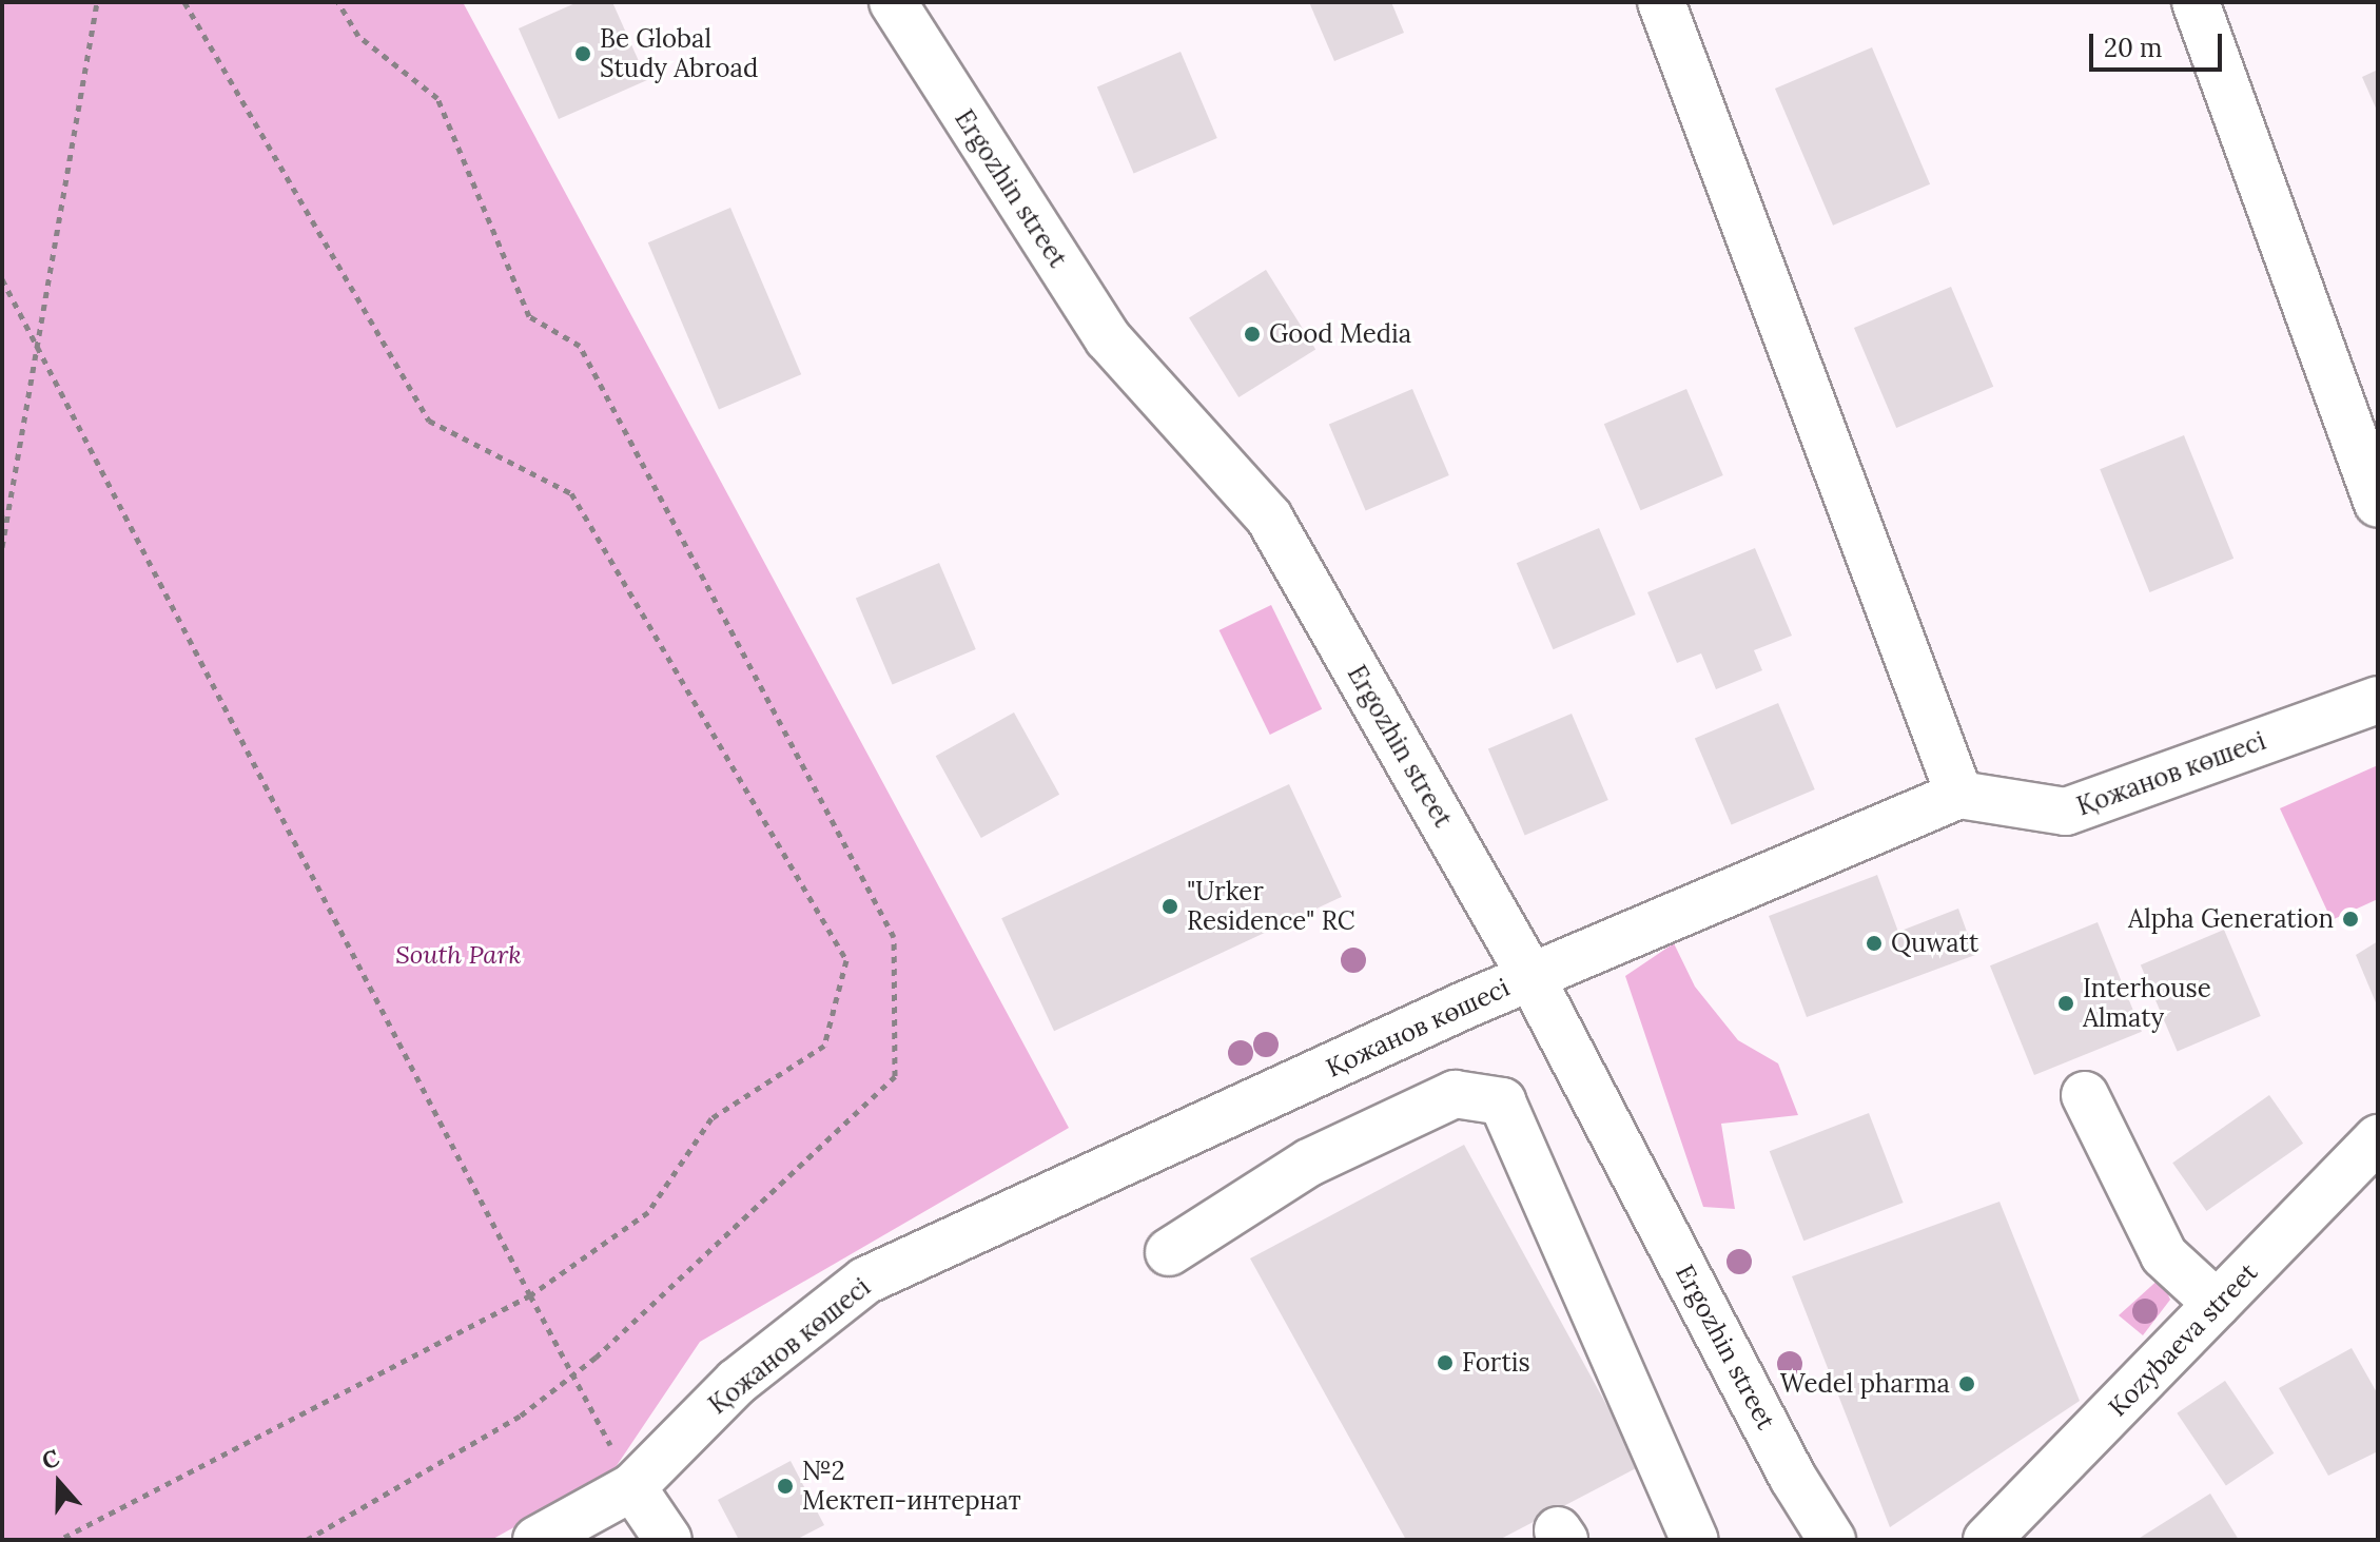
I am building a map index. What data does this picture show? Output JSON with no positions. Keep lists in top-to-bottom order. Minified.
{"streets":{"street":["Ergozhin street","Қожанов көшесі","Kozybaeva street"]},"crossings":[["Ergozhin street","Қожанов көшесі"]],"parks":["South Park"],"places":["Be Global Study Abroad","Good Media","\"Urker Residence\" RC","Alpha Generation","Quwatt","Interhouse Almaty","Fortis","Wedel pharma","№2 Мектеп-интернат"],"scale_bar":"20 m","north":"top"}
